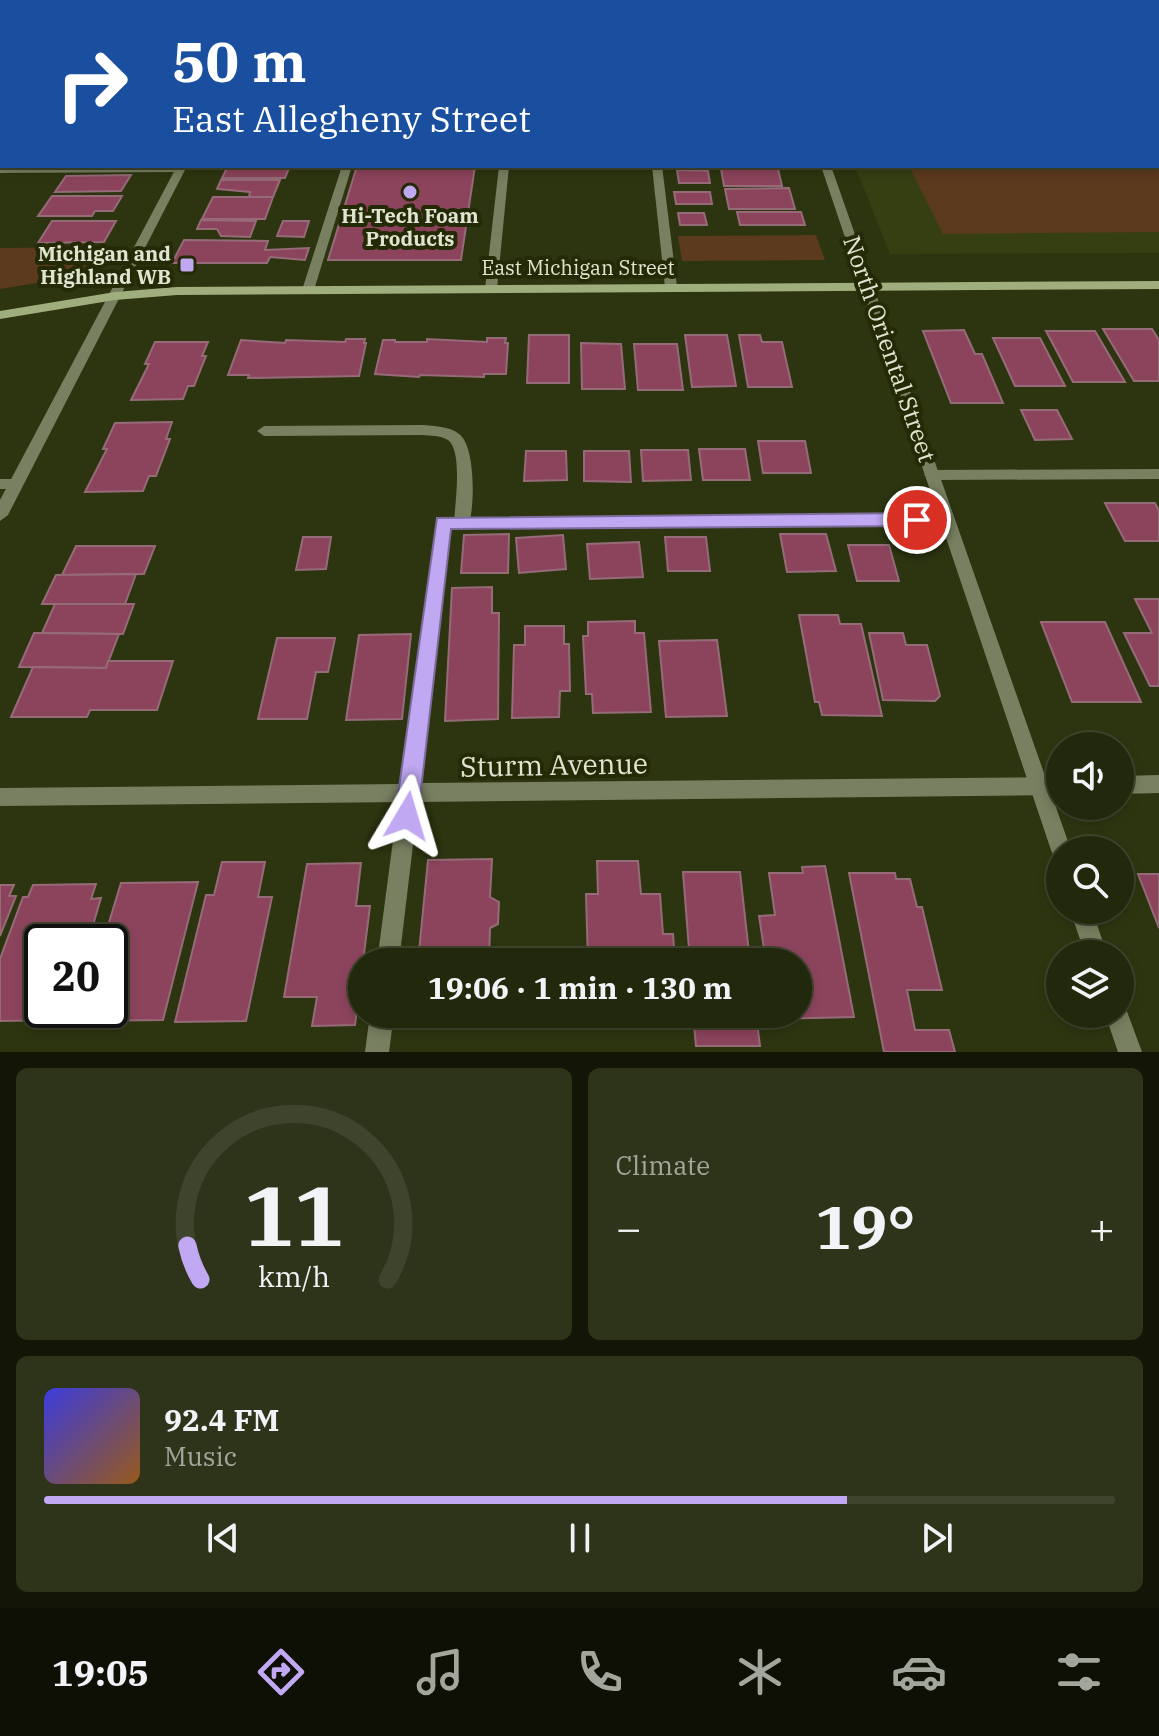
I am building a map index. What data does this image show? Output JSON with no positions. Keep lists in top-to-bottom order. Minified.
{"streets":{"main road":["East Michigan Street"],"street":["North Oriental Street","Sturm Avenue"]},"crossings":[["East Michigan Street","North Oriental Street"]],"places":{"other":["Hi-Tech Foam Products"],"transit":["Michigan and Highland WB"]},"page":{"turn":["50 m","East Allegheny Street"],"limit":"20","trip":"19:06 · 1 min · 130 m","tile":"Climate","heat":["−","19°","+"],"song":["92.4 FM","Music"],"tabs":"19:05","gauge":["11","km/h"]}}
